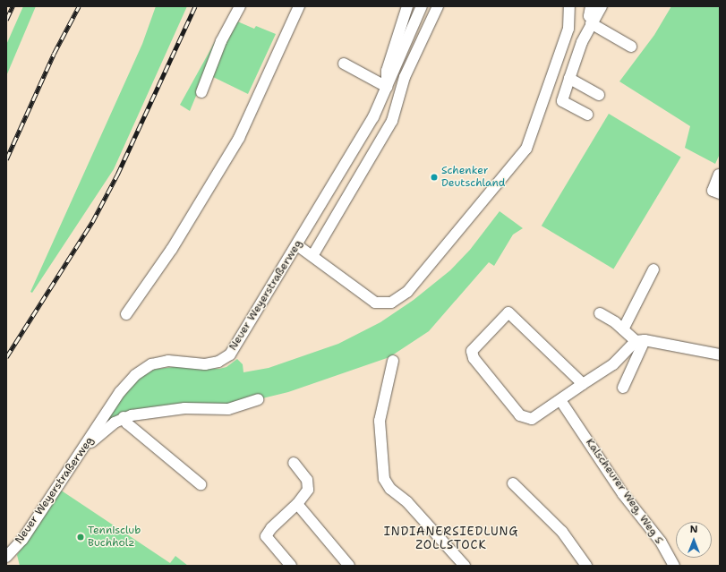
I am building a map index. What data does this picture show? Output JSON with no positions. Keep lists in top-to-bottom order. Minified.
{"streets":{"street":["Neuer Weyerstraßerweg","Kalscheurer Weg, Weg S"]},"districts":["INDIANERSIEDLUNG ZOLLSTOCK"],"places":["Schenker Deutschland","Tennisclub Buchholz"],"north":"top"}
